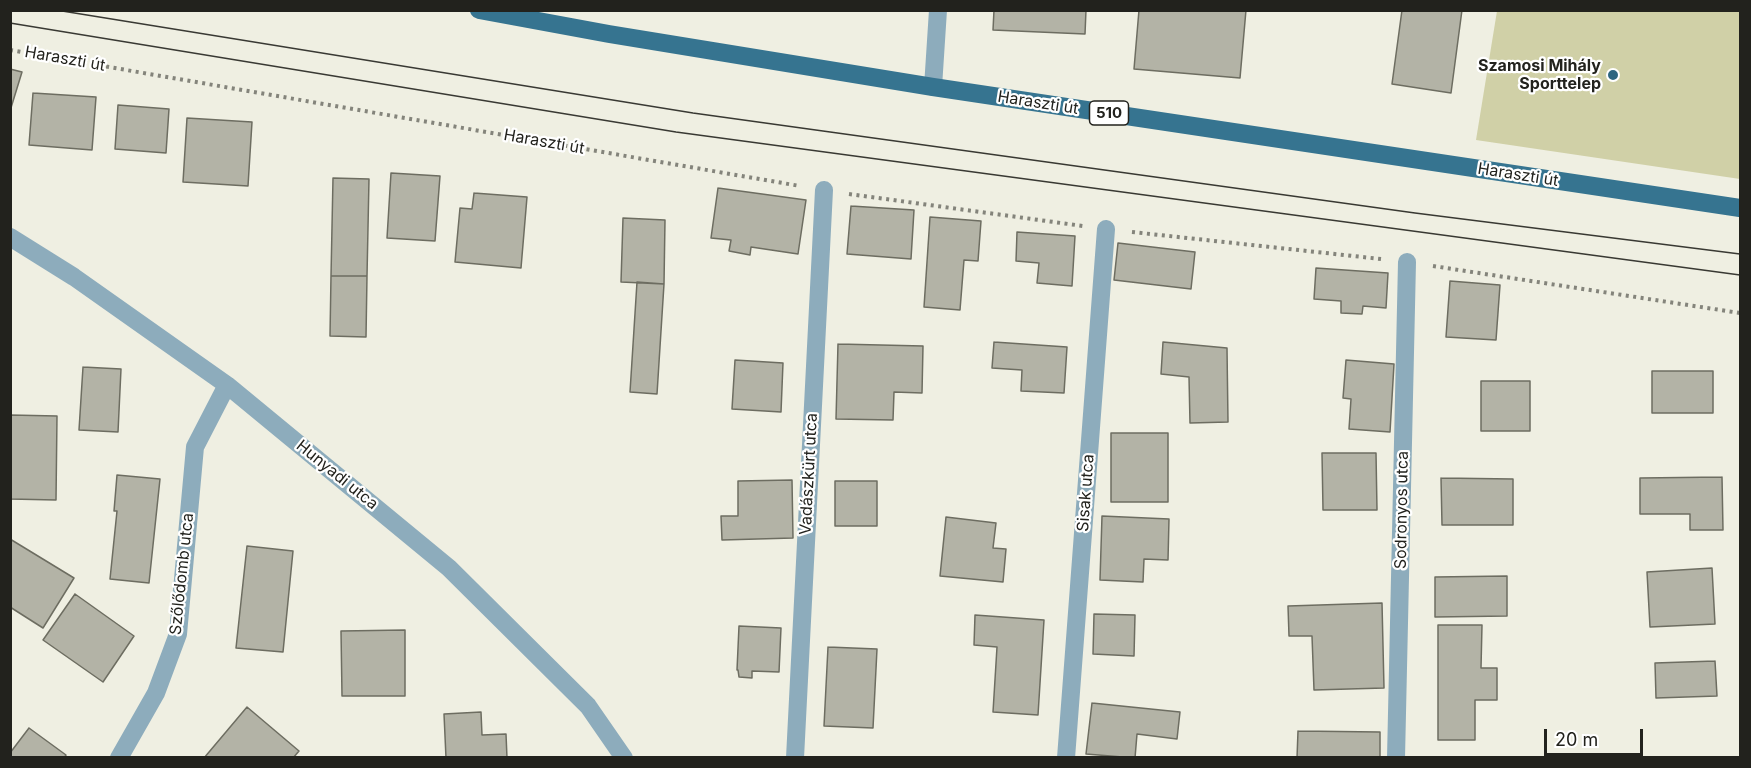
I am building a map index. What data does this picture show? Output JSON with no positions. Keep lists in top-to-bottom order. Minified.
{"streets":{"main road":["Haraszti út","510"],"street":["Vadászkürt utca","Hunyadi utca","Sisak utca","Sodronyos utca","Szőlődomb utca"]},"crossings":[["Haraszti út","Vadászkürt utca"],["Haraszti út","Sisak utca"],["Haraszti út","Sodronyos utca"],["Hunyadi utca","Szőlődomb utca"]],"places":["Szamosi Mihály Sporttelep"],"scale_bar":"20 m"}
